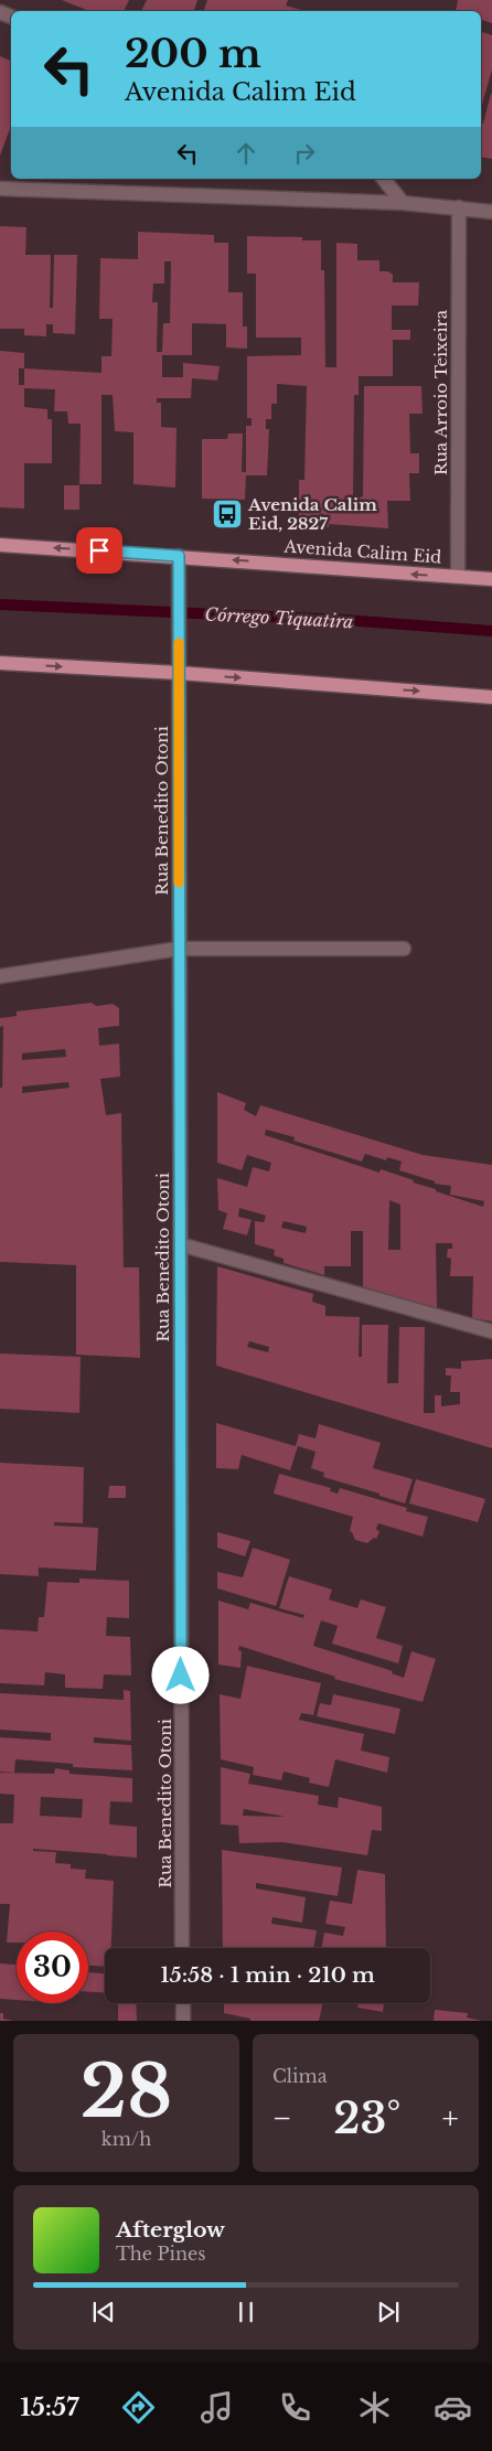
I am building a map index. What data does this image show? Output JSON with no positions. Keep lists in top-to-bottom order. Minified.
{"streets":{"main road":["Avenida Calim Eid"],"street":["Rua Arroio Teixeira","Rua Benedito Otoni"]},"crossings":[["Rua Arroio Teixeira","Avenida Calim Eid"],["Avenida Calim Eid","Rua Benedito Otoni"]],"water":["Córrego Tiquatira"],"places":{"bus stop":["Avenida Calim Eid, 2827"]},"page":{"turn":["200 m","Avenida Calim Eid"],"limit":"30","trip":"15:58 · 1 min · 210 m","tile":[["28","km/h"],"Clima"],"heat":["−","23°","+"],"song":["Afterglow","The Pines"],"tabs":"15:57"}}
